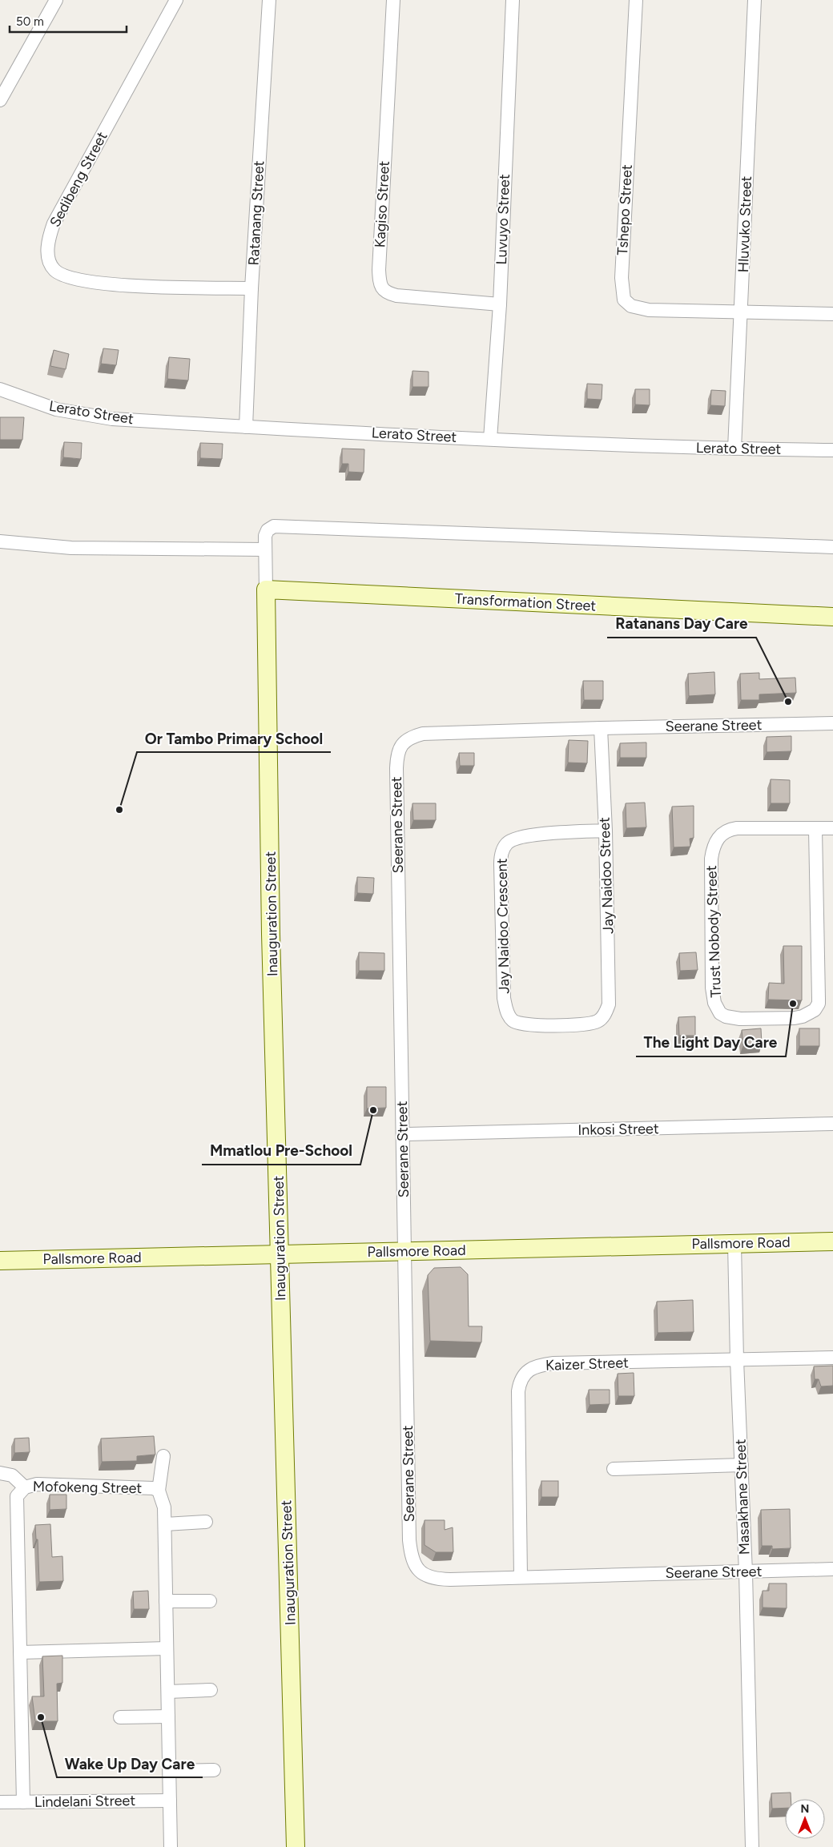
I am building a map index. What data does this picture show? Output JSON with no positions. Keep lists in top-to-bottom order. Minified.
{"streets":{"street":["Sedibeng Street","Kagiso Street","Tshepo Street","Ratanang Street","Luvuyo Street","Hluvuko Street","Lerato Street","Transformation Street","Seerane Street","Jay Naidoo Street","Inauguration Street","Jay Naidoo Crescent","Trust Nobody Street","Inkosi Street","Pallsmore Road","Kaizer Street","Mofokeng Street","Masakhane Street","Lindelani Street"]},"crossings":[["Sedibeng Street","Ratanang Street"],["Kagiso Street","Luvuyo Street"],["Tshepo Street","Hluvuko Street"],["Ratanang Street","Lerato Street"],["Luvuyo Street","Lerato Street"],["Hluvuko Street","Lerato Street"],["Transformation Street","Inauguration Street"],["Seerane Street","Jay Naidoo Street"],["Seerane Street","Inkosi Street"],["Seerane Street","Pallsmore Road"],["Seerane Street","Kaizer Street"],["Seerane Street","Masakhane Street"],["Jay Naidoo Street","Jay Naidoo Crescent"],["Inauguration Street","Pallsmore Road"],["Pallsmore Road","Masakhane Street"],["Kaizer Street","Masakhane Street"],["Mofokeng Street","Lindelani Street"]],"places":["Ratanans Day Care","Or Tambo Primary School","The Light Day Care","Mmatlou Pre-School","Wake Up Day Care"],"scale_bar":"50 m","north":"top"}
